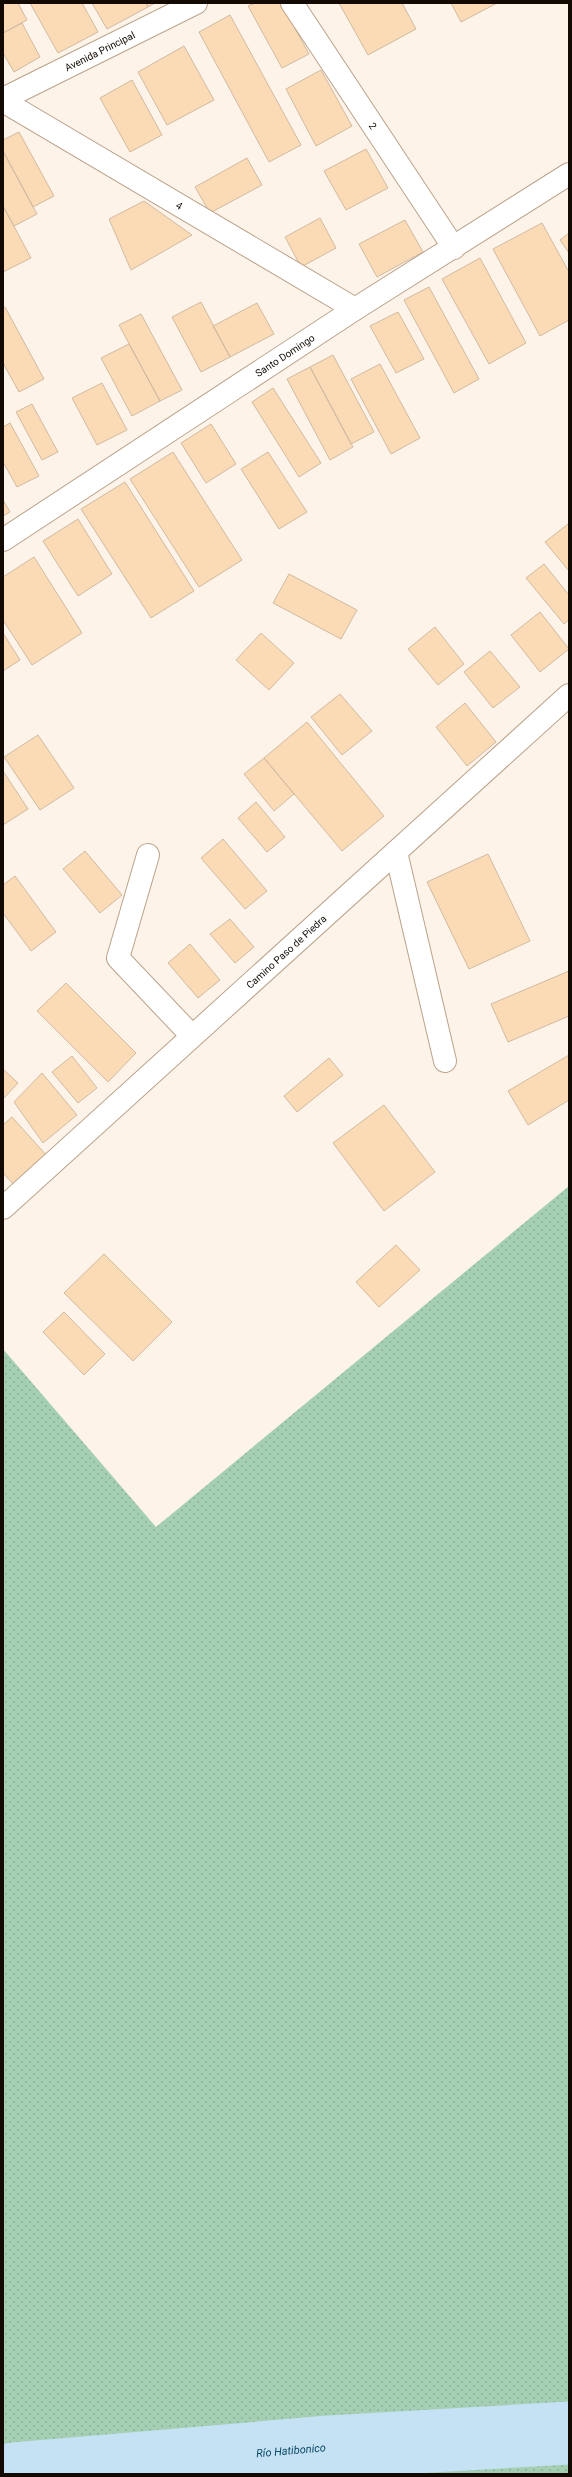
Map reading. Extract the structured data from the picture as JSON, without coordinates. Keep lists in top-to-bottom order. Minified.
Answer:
{"streets":{"street":["Avenida Principal","2","4","Santo Domingo","Camino Paso de Piedra"]},"crossings":[["Avenida Principal","4"],["2","Santo Domingo"],["4","Santo Domingo"]],"water":["Río Hatibonico"]}
